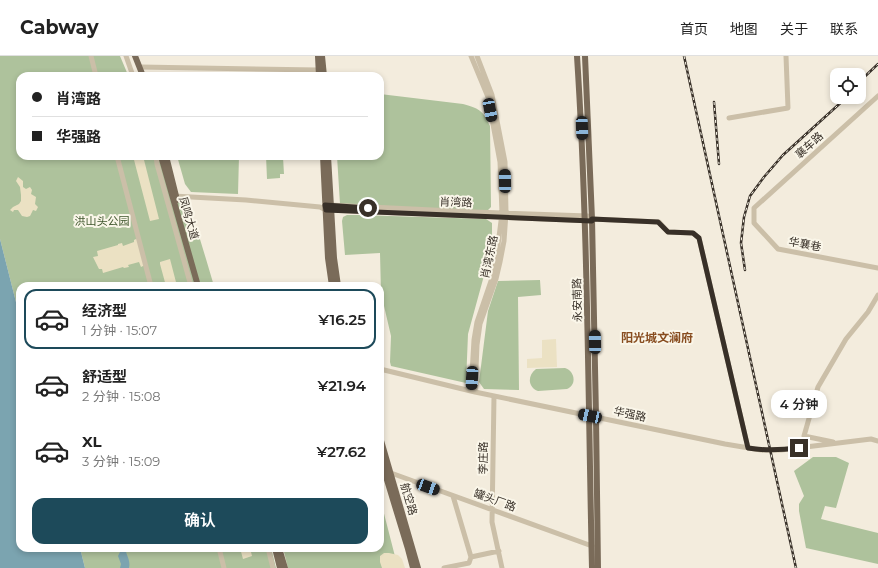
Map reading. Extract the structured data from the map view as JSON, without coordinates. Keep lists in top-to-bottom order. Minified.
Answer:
{"streets":{"main road":["凤鸣大道","永安南路","航空路"],"street":["襄车路","肖湾路","华襄巷","肖湾东路","华强路","李庄路","罐头厂路"]},"crossings":[["襄车路","华襄巷"],["肖湾路","凤鸣大道"],["肖湾路","肖湾东路"],["肖湾路","永安南路"],["肖湾路","华强路"],["肖湾东路","华强路"],["永安南路","华强路"],["永安南路","罐头厂路"],["华强路","李庄路"],["李庄路","罐头厂路"],["航空路","罐头厂路"]],"districts":["阳光城文澜府"],"parks":["洪山头公园"],"page":{"header":"Cabway","nav":["首页","地图","关于","联系"],"banner":["肖湾路","华强路"],"list":[{"name":"经济型","note":"1 分钟 · 15:07","value":"¥16.25"},{"name":"舒适型","note":"2 分钟 · 15:08","value":"¥21.94"},{"name":"XL","note":"3 分钟 · 15:09","value":"¥27.62"}],"bubble":"4 分钟","buttons":"确认"}}
